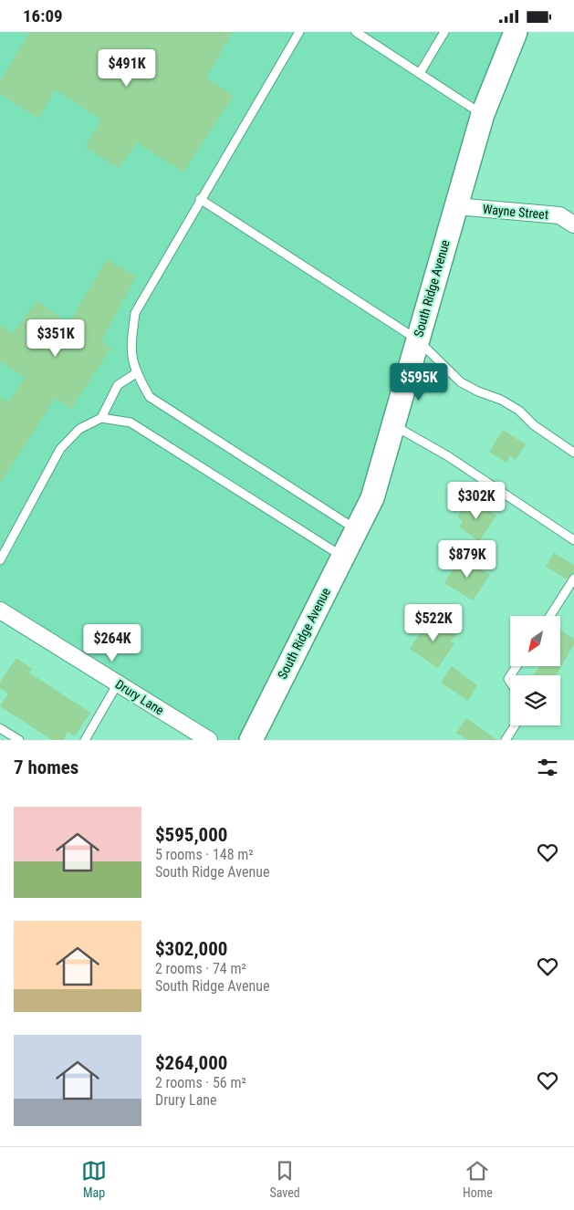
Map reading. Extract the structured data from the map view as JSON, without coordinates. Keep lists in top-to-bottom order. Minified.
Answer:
{"streets":{"street":["Wayne Street","South Ridge Avenue","Drury Lane"]},"crossings":[["Wayne Street","South Ridge Avenue"]],"north":"bottom left","page":{"status":"16:09","price":["$491K","$351K","$595K","$302K","$879K","$522K","$264K"],"heading":"7 homes","list":[{"name":"$595,000","note":"5 rooms · 148 m² · South Ridge Avenue"},{"name":"$302,000","note":"2 rooms · 74 m² · South Ridge Avenue"},{"name":"$264,000","note":"2 rooms · 56 m² · Drury Lane"}],"tabs":["Map","Saved","Home"]}}
